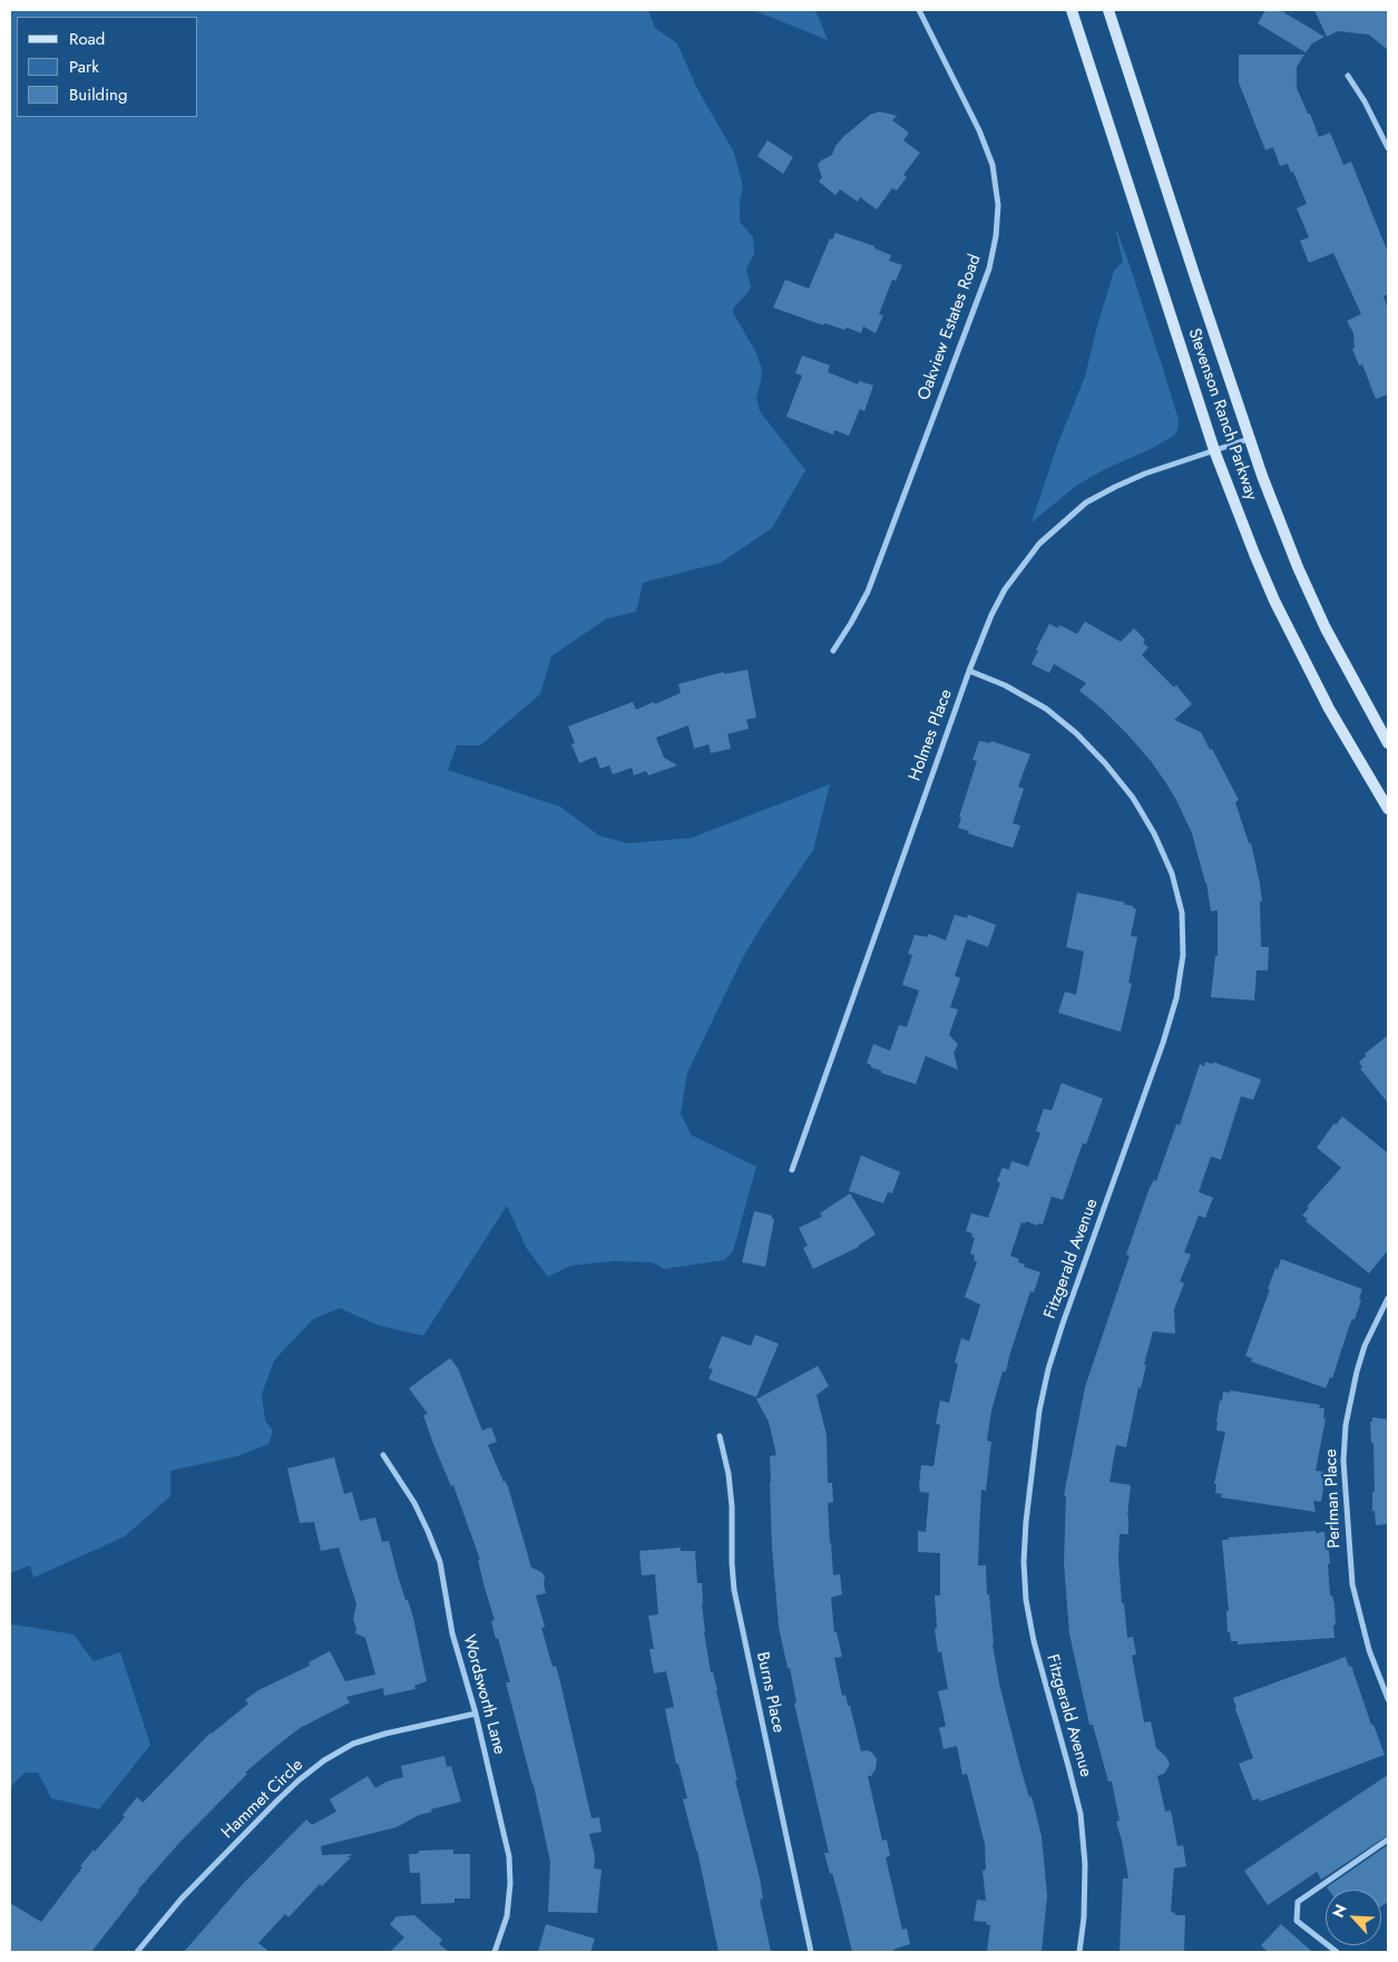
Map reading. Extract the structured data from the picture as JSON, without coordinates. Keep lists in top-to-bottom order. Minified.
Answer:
{"streets":{"main road":["Stevenson Ranch Parkway"],"street":["Oakview Estates Road","Holmes Place","Fitzgerald Avenue","Perlman Place","Burns Place","Wordsworth Lane","Hammet Circle"]},"crossings":[["Stevenson Ranch Parkway","Holmes Place"],["Holmes Place","Fitzgerald Avenue"],["Wordsworth Lane","Hammet Circle"]],"legend":["Road","Park","Building"],"north":"top left"}
